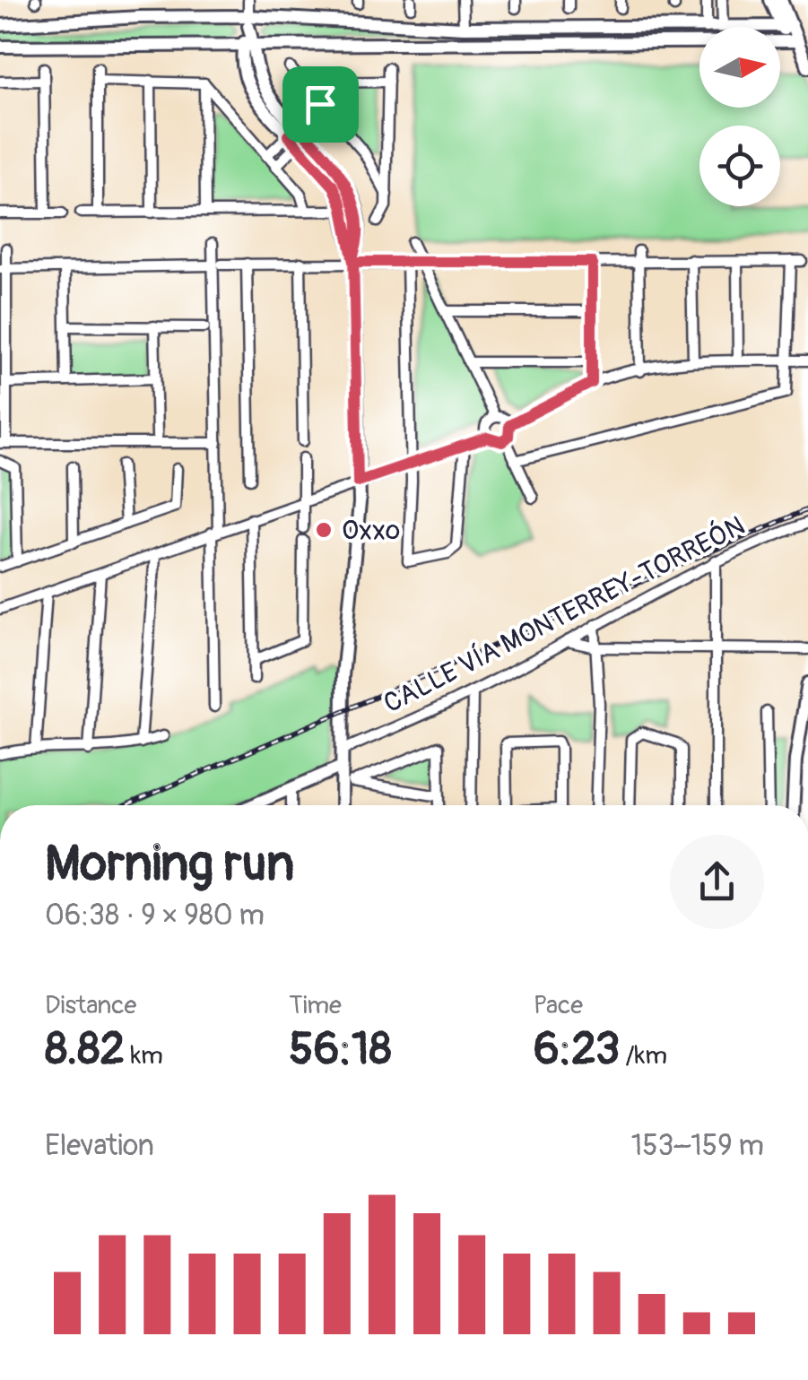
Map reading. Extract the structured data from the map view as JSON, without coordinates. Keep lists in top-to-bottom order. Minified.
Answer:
{"streets":{"street":["CALLE VÍA MONTERREY-TORREÓN"]},"places":["Oxxo"],"north":"right","page":{"heading":["Morning run","06:38 · 9 × 980 m"],"stats":[["Distance","8.82 km"],["Time","56:18"],["Pace","6:23 /km"]],"chart":["Elevation","153–159 m"]}}
